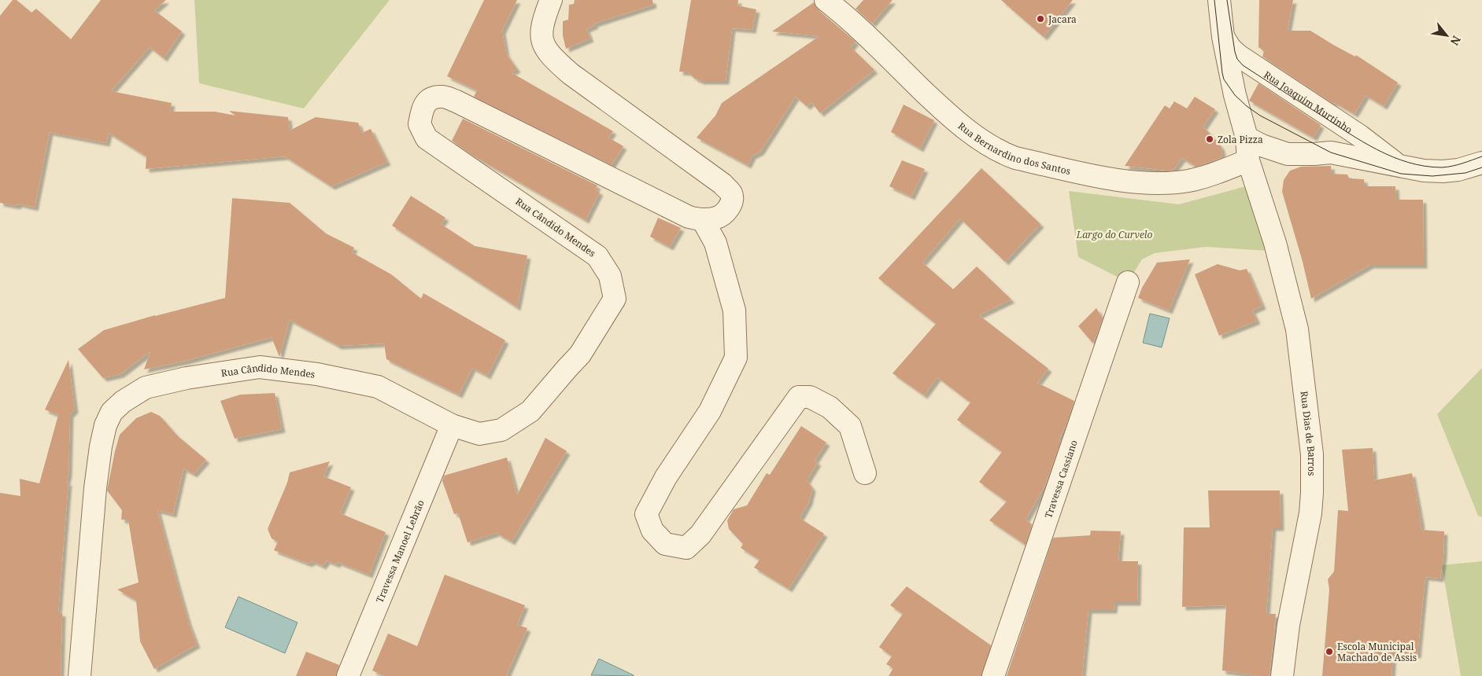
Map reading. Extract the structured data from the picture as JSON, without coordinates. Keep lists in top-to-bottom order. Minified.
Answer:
{"streets":{"street":["Rua Joaquim Murtinho","Rua Bernardino dos Santos","Rua Cândido Mendes","Rua Dias de Barros","Travessa Cassiano","Travessa Manoel Lebrão"]},"crossings":[["Rua Joaquim Murtinho","Rua Dias de Barros"],["Rua Bernardino dos Santos","Rua Dias de Barros"],["Rua Cândido Mendes","Travessa Manoel Lebrão"]],"parks":["Largo do Curvelo"],"places":["Jacara","Zola Pizza","Escola Municipal Machado de Assis"],"north":"bottom right"}
